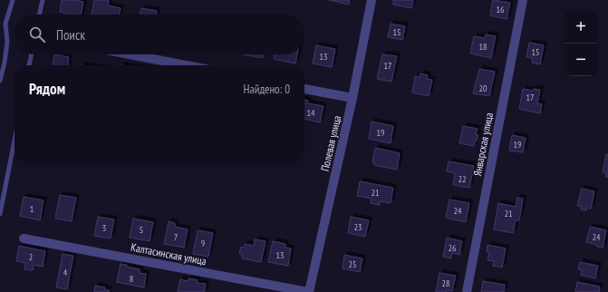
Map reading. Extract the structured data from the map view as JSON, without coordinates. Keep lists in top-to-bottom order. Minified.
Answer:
{"streets":{"street":["Полевая улица","Январская улица","Калтасинская улица"]},"crossings":[["Полевая улица","Калтасинская улица"]],"house_numbers":["16","15","18","15","13","17","20","17","14","19","19","22","21","1","24","21","23","3","5","7","24","9","26","13","2","25","4","8","28"],"page":{"map_buttons":["+","−"],"search":"Поиск","heading":["Рядом","Найдено: 0"]}}
